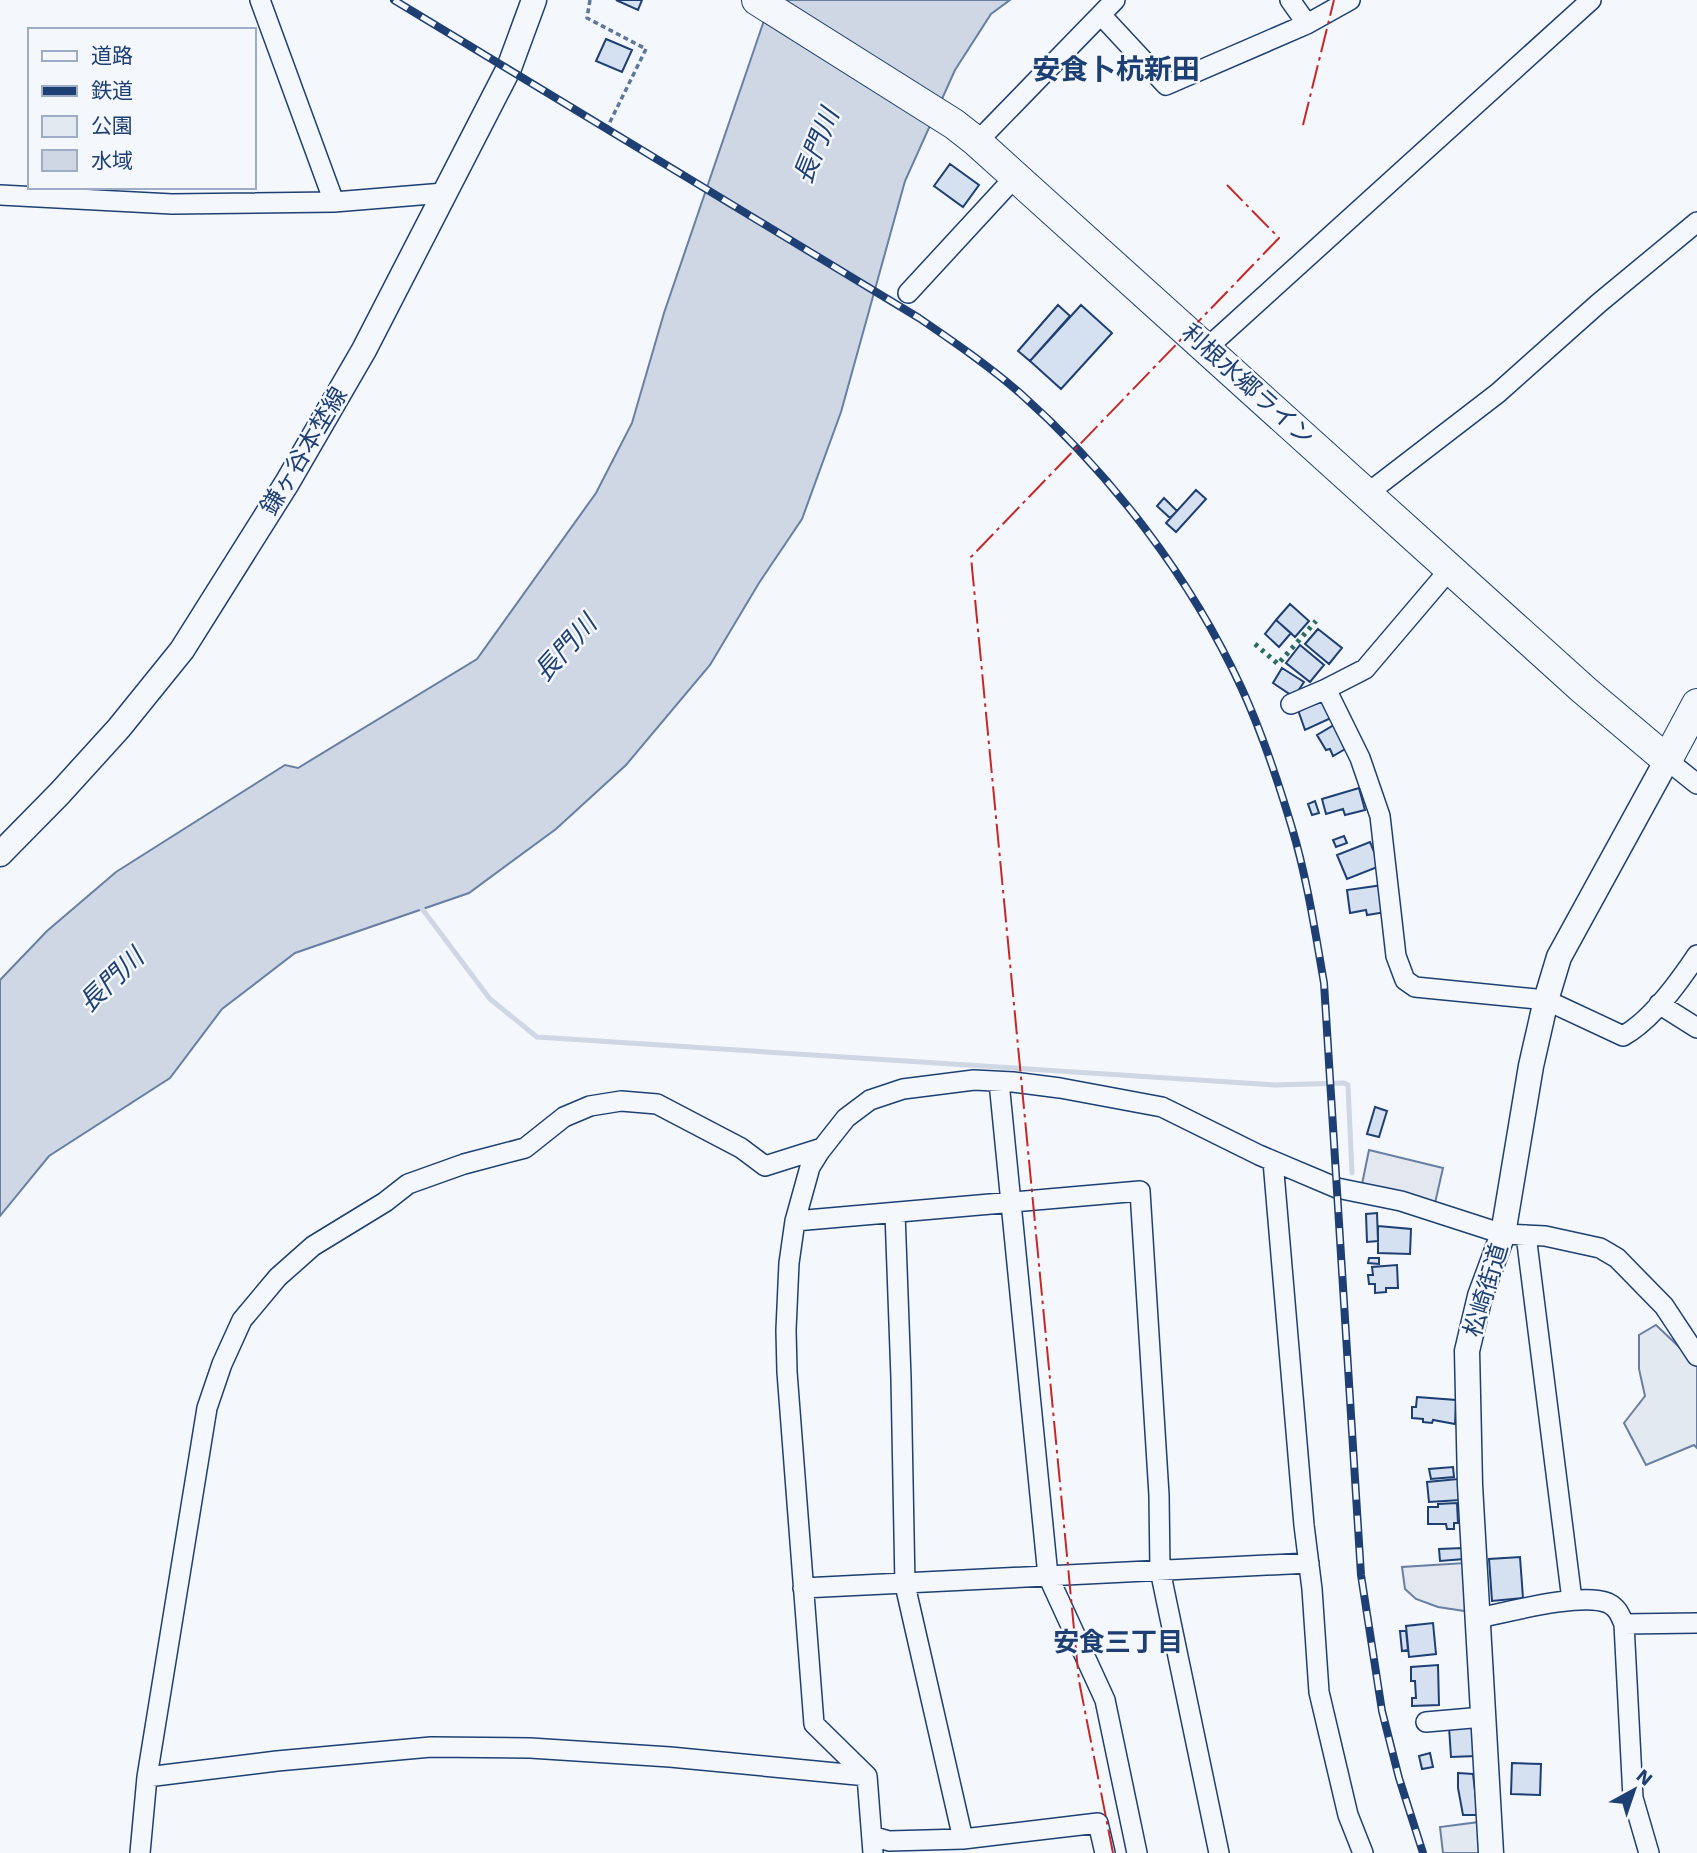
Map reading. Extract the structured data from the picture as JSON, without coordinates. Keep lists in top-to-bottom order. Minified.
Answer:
{"streets":{"highway":["利根水郷ライン"],"main road":["鎌ヶ谷本埜線","松崎街道"]},"crossings":[["利根水郷ライン","松崎街道"]],"districts":["安食卜杭新田","安食三丁目"],"water":["長門川"],"legend":["道路","鉄道","公園","水域"],"north":"top right"}
